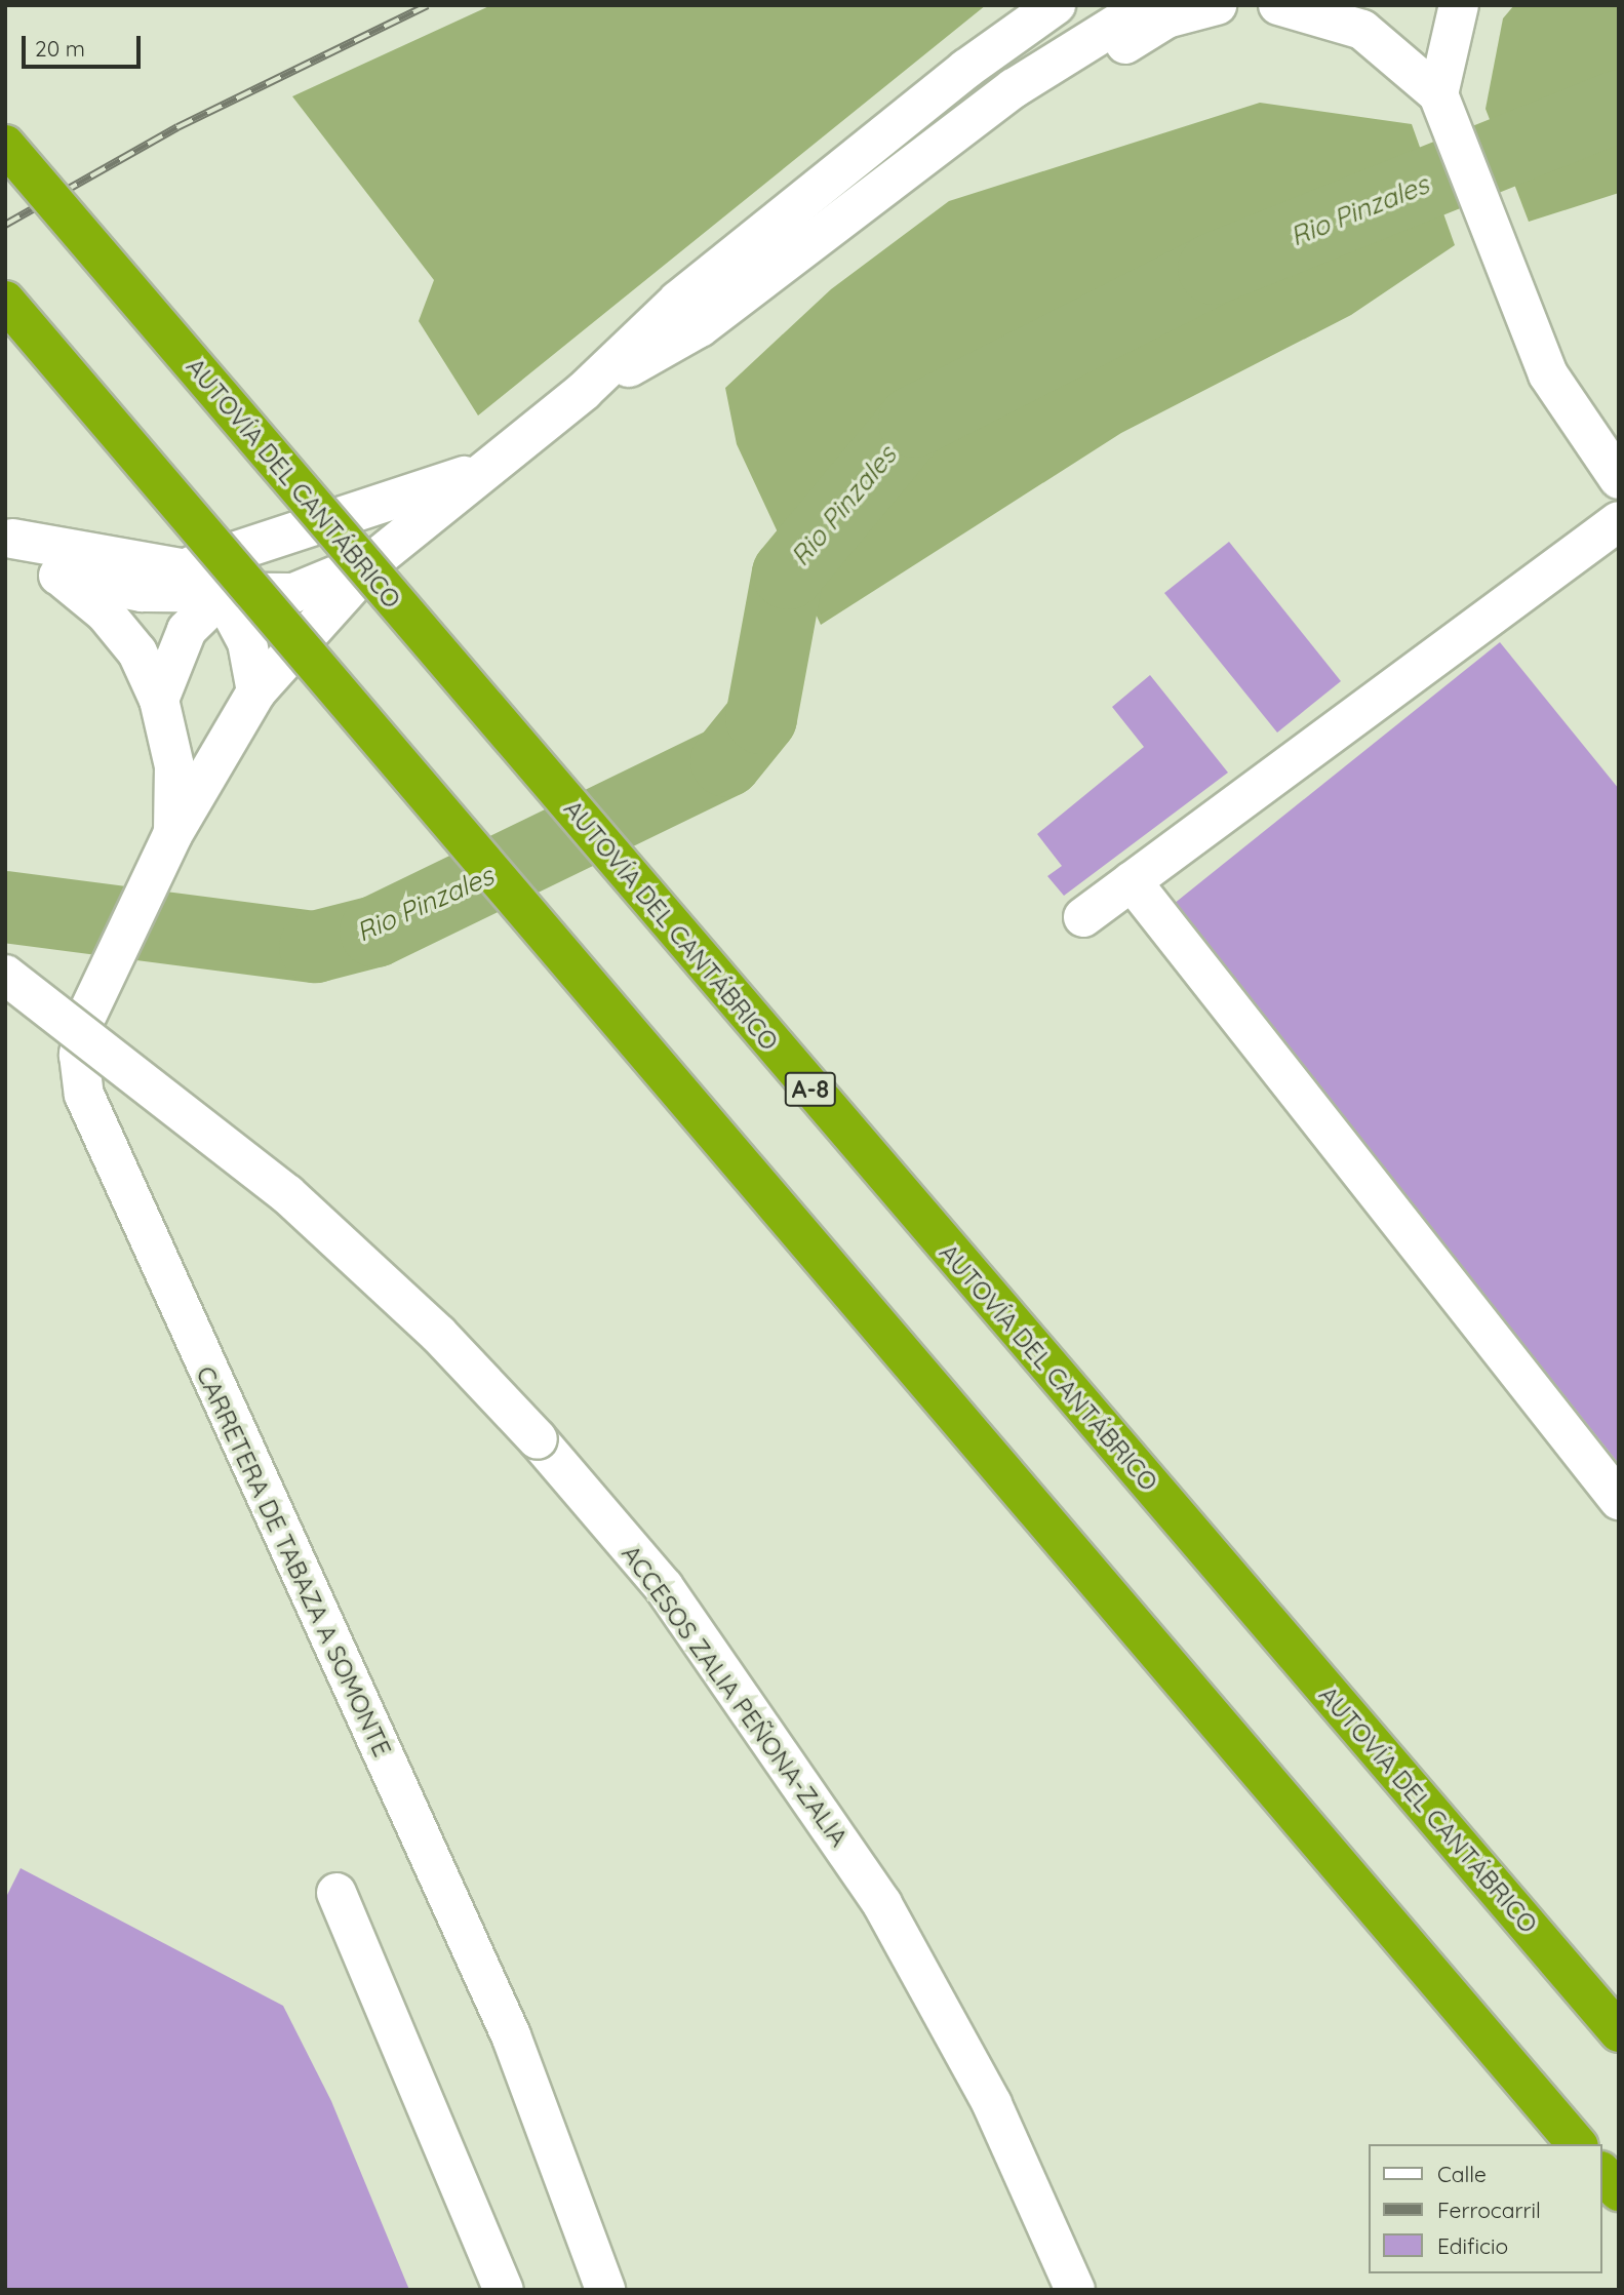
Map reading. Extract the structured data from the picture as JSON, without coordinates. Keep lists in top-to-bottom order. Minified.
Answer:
{"streets":{"highway":["AUTOVÍA DEL CANTÁBRICO","A-8"],"street":["CARRETERA DE TABAZA A SOMONTE","ACCESOS ZALIA PEÑONA-ZALIA"]},"water":["Rio Pinzales"],"legend":["Calle","Ferrocarril","Edificio"],"scale_bar":"20 m"}
